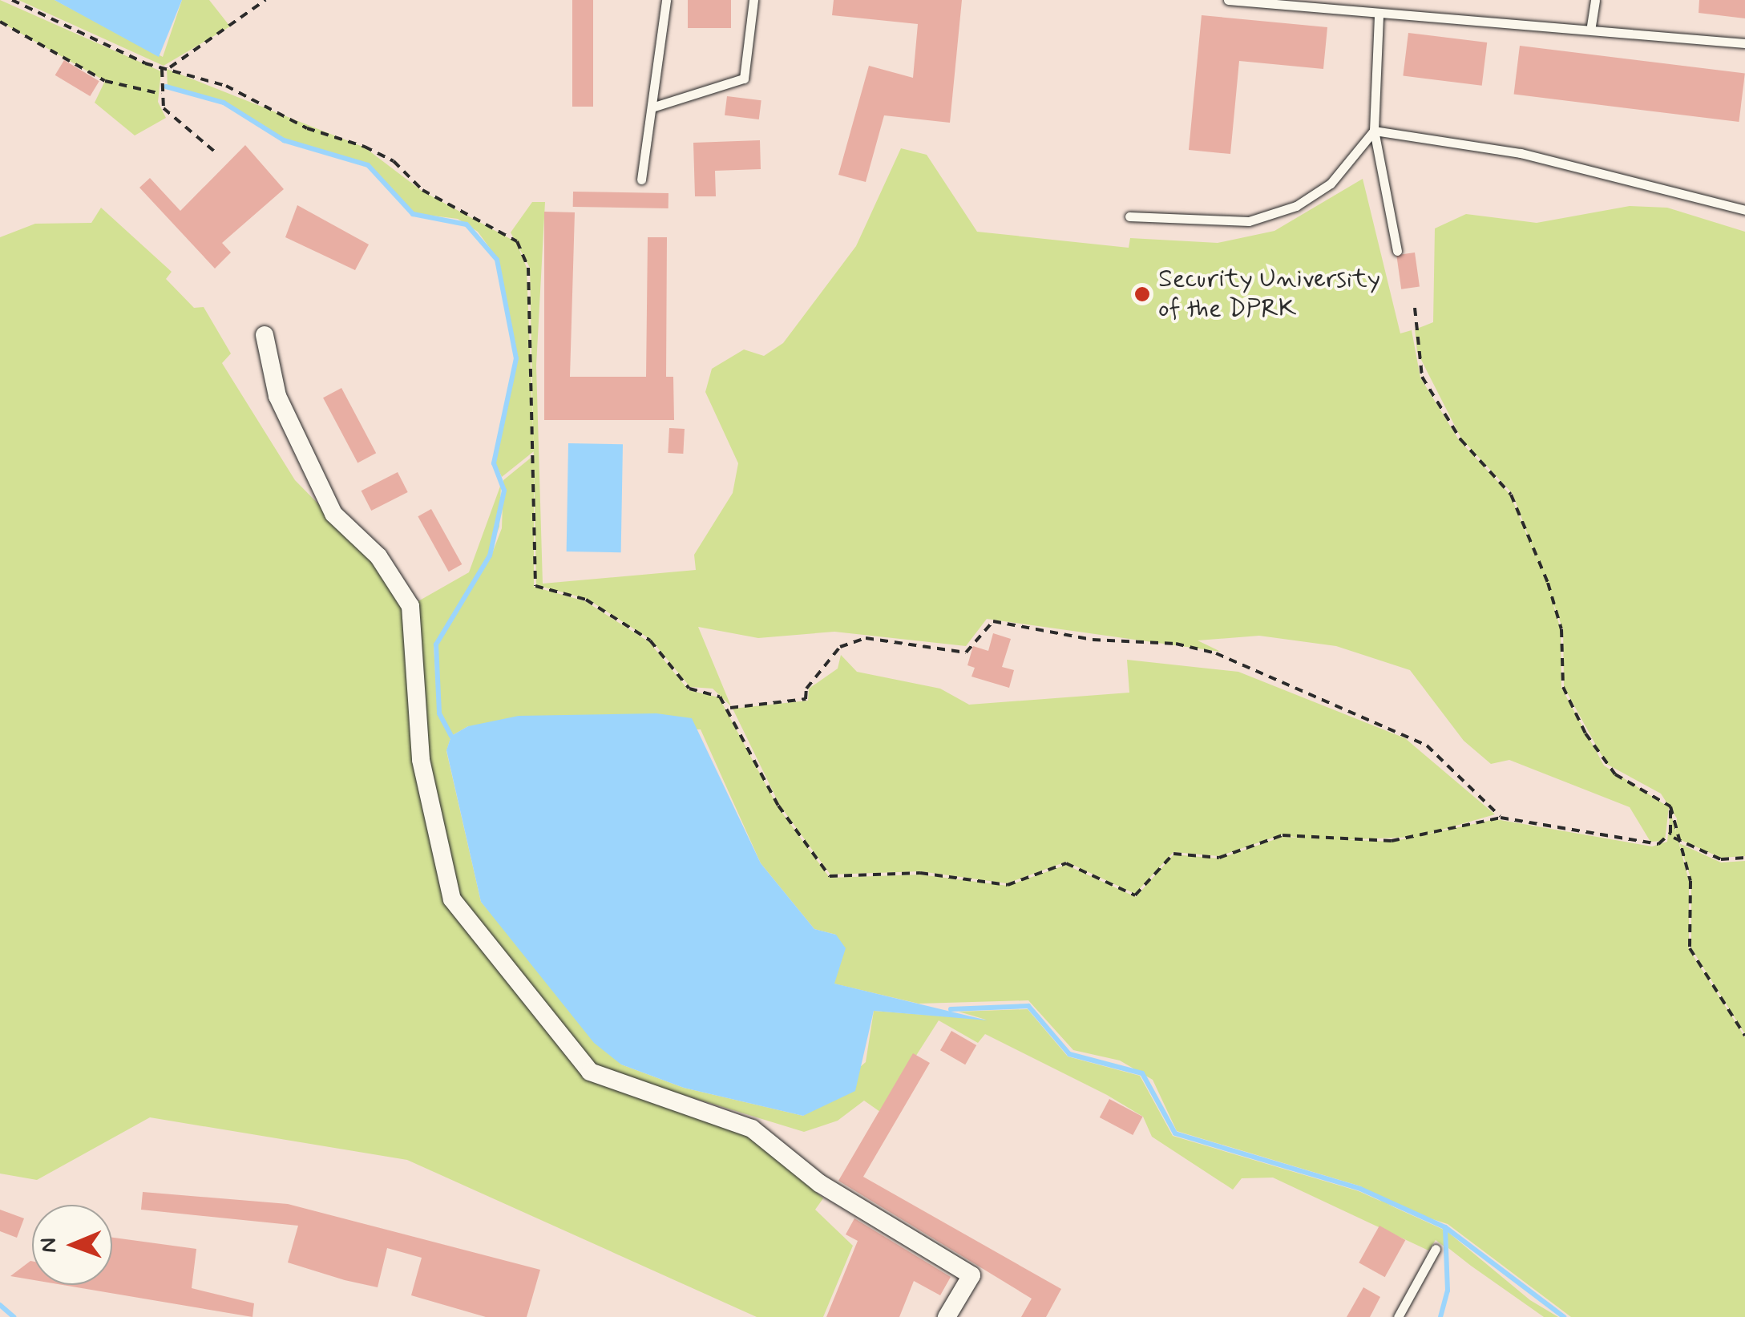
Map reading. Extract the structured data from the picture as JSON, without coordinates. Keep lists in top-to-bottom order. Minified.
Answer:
{"places":["Security University of the DPRK"],"north":"left"}
